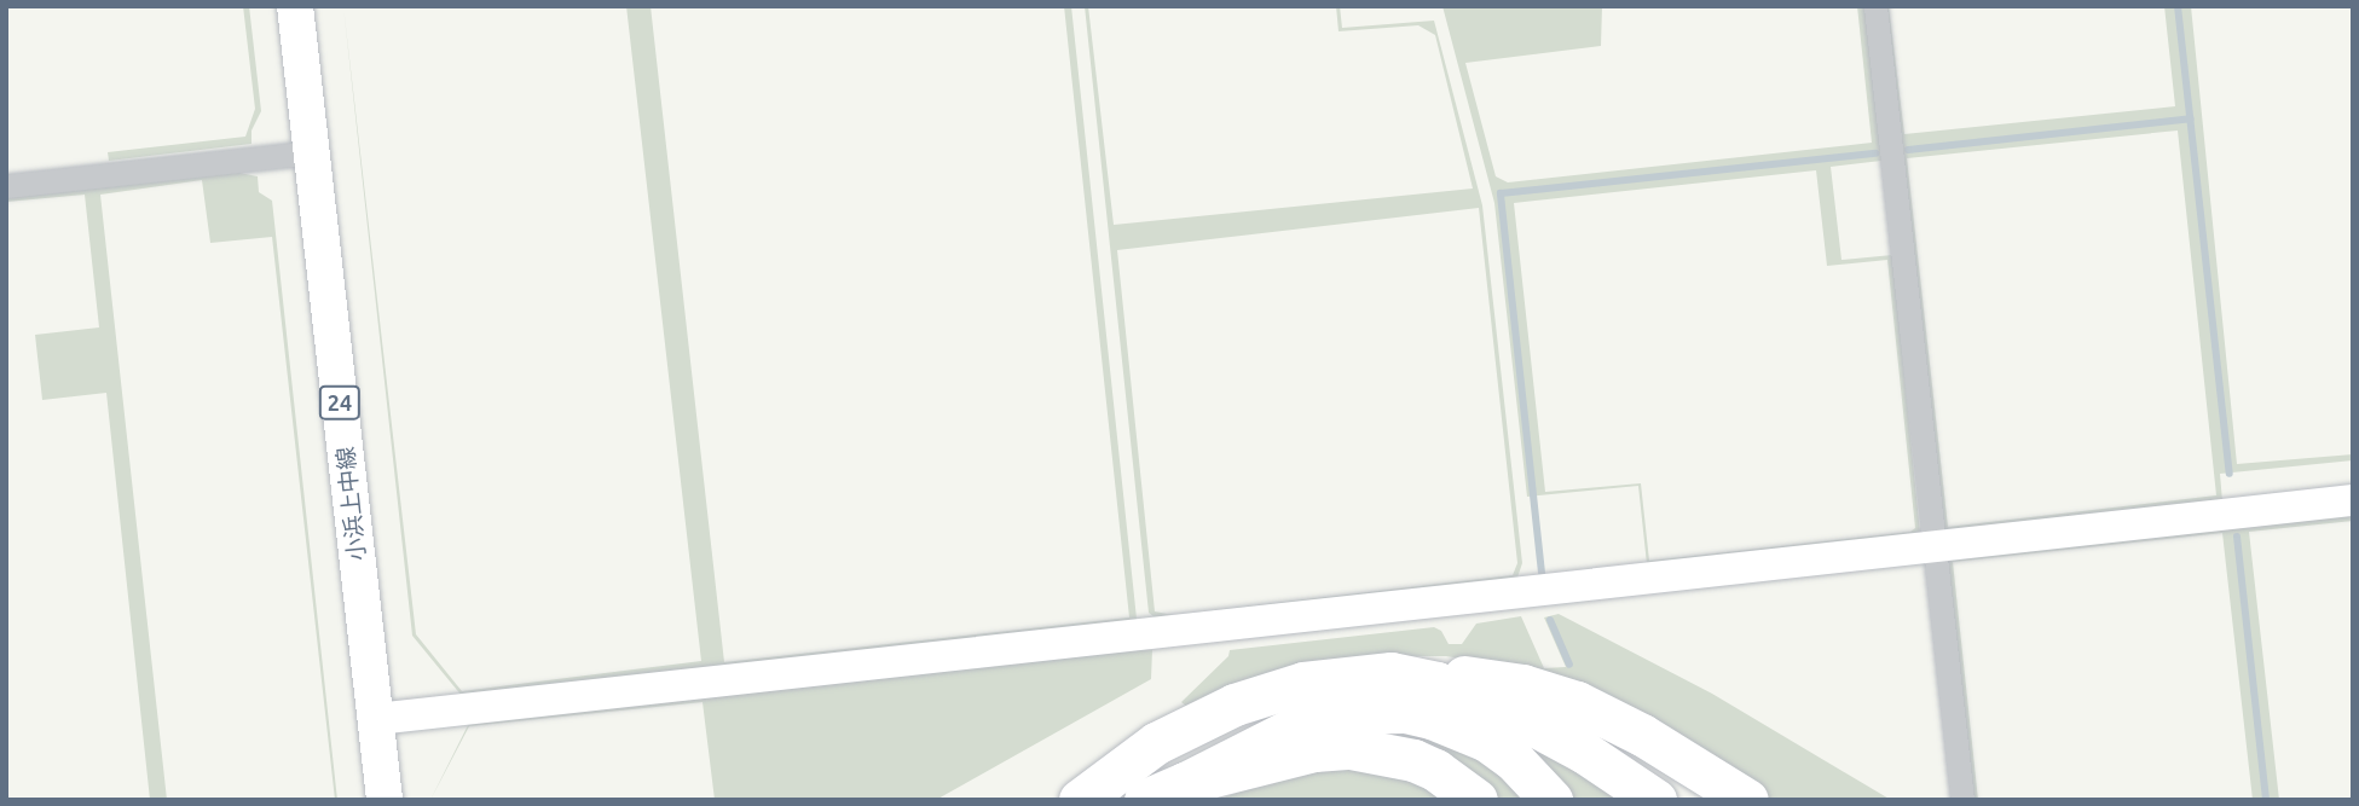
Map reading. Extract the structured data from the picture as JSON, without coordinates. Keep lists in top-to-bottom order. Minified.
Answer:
{"streets":{"main road":["24","小浜上中線"]}}
